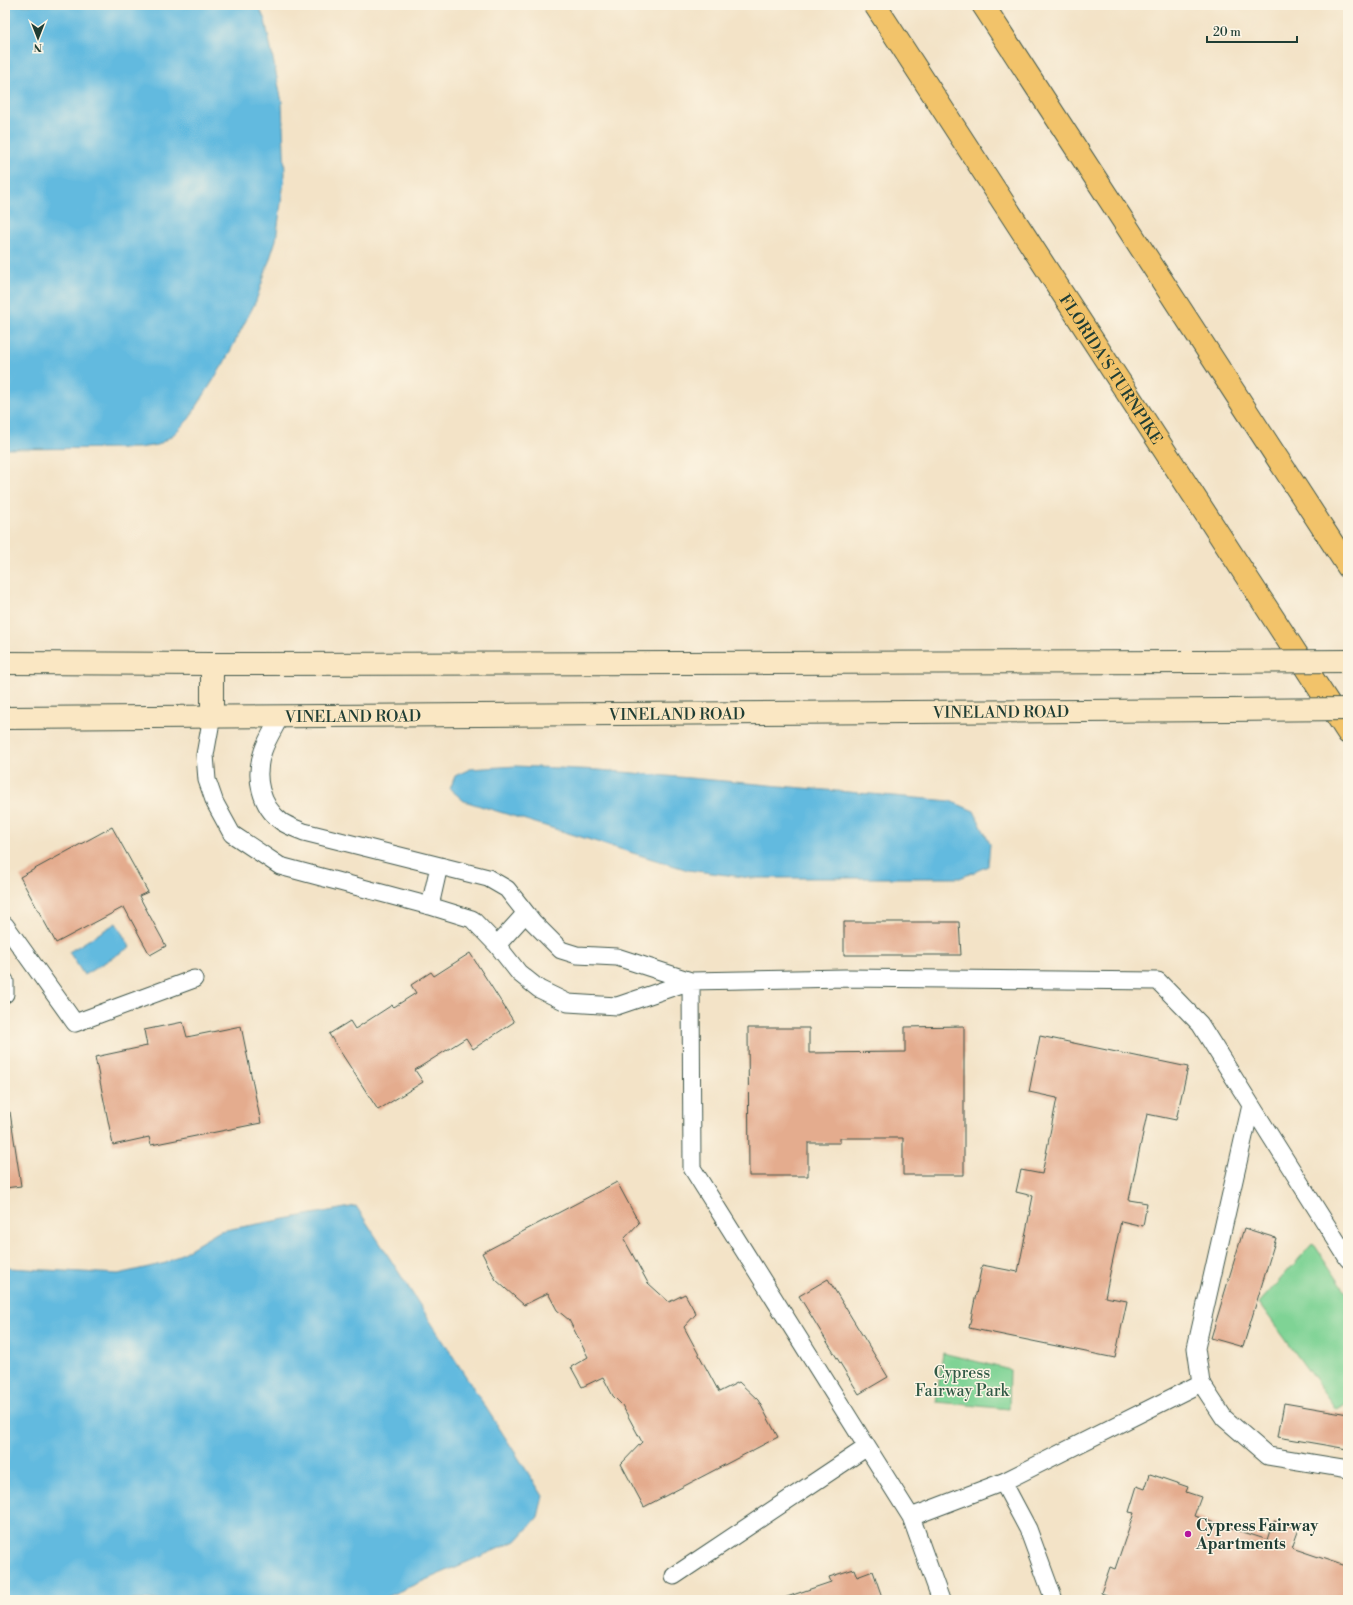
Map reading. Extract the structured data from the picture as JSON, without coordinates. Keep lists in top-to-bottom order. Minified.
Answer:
{"streets":{"highway":["FLORIDA'S TURNPIKE"],"street":["VINELAND ROAD"]},"parks":["Cypress Fairway Park"],"places":["Cypress Fairway Apartments"],"scale_bar":"20 m","north":"bottom"}
